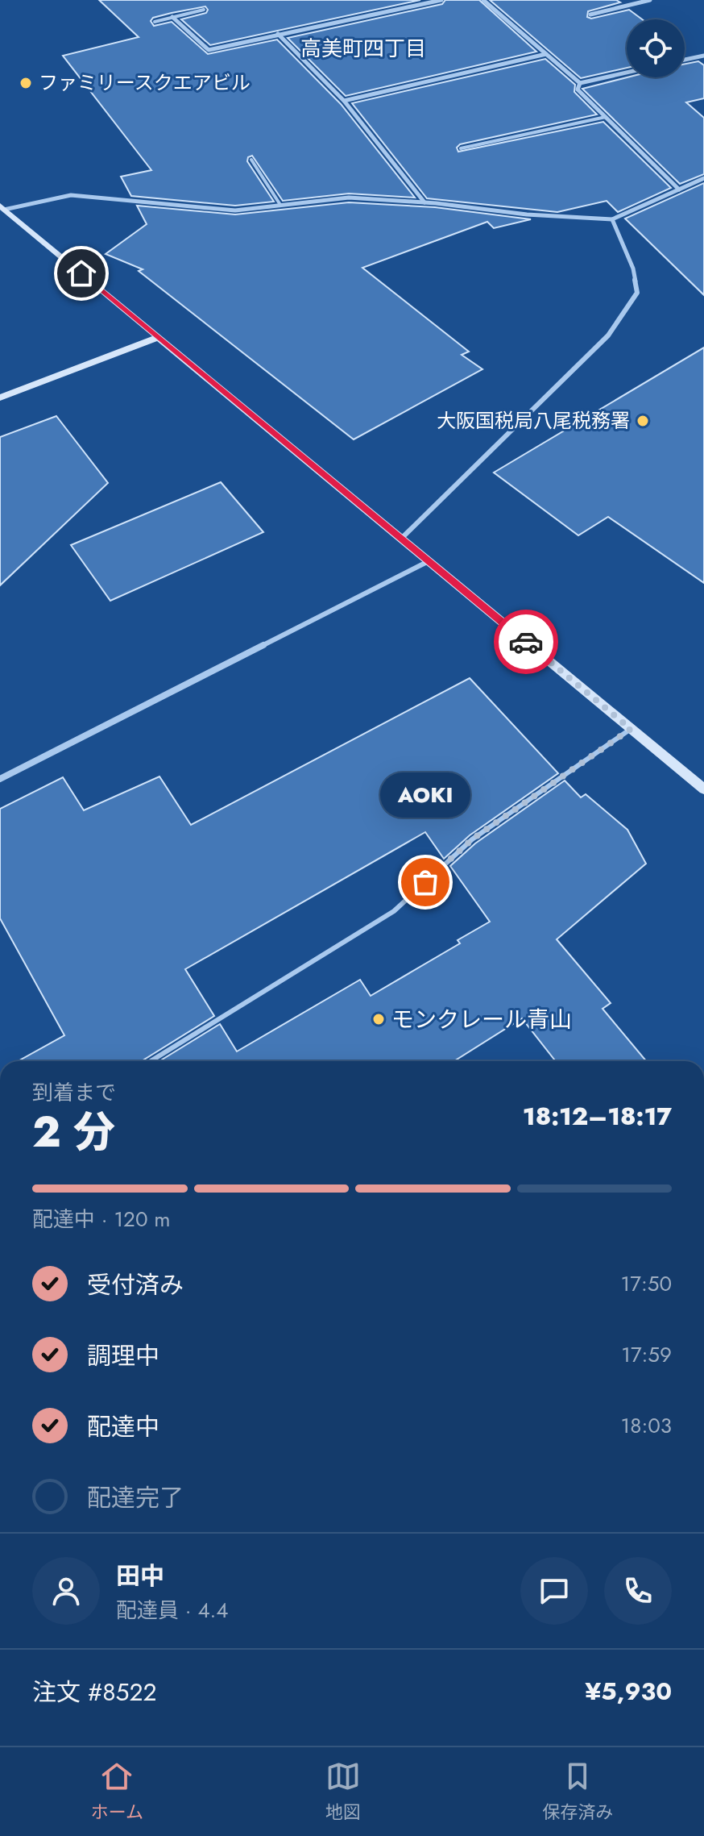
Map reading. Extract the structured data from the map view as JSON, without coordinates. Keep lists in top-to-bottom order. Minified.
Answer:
{"districts":["高美町四丁目"],"places":["ファミリースクエアビル","大阪国税局八尾税務署","AOKI","モンクレール青山"],"page":{"bubble":"AOKI","heading":["2 分","到着まで","18:12–18:17"],"panel":["田中","配達員 · 4.4","注文 #8522","¥5,930"],"bar":"配達中 · 120 m","list":[["受付済み","17:50"],["調理中","17:59"],["配達中","18:03"],"配達完了"],"tabs":["ホーム","地図","保存済み"]}}
